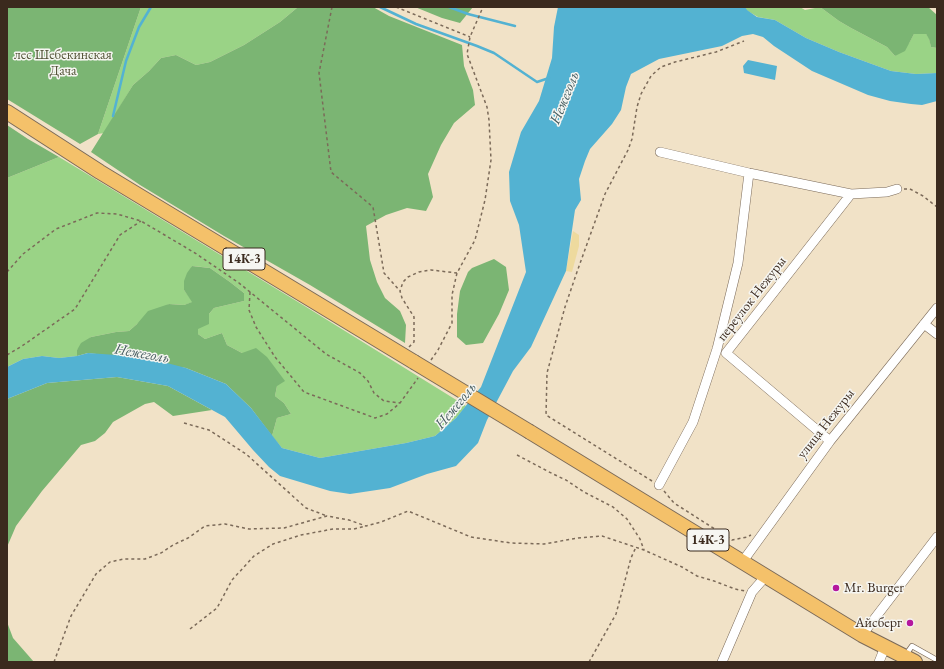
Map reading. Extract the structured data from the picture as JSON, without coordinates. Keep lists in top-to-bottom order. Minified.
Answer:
{"streets":{"main road":["14К-3"],"street":["переулок Нежуры","улица Нежуры"]},"crossings":[["14К-3","улица Нежуры"],["переулок Нежуры","улица Нежуры"]],"water":["Нежеголь"],"parks":["лес Шебекинская Дача"],"places":["Mr. Burger","Айсберг"]}
